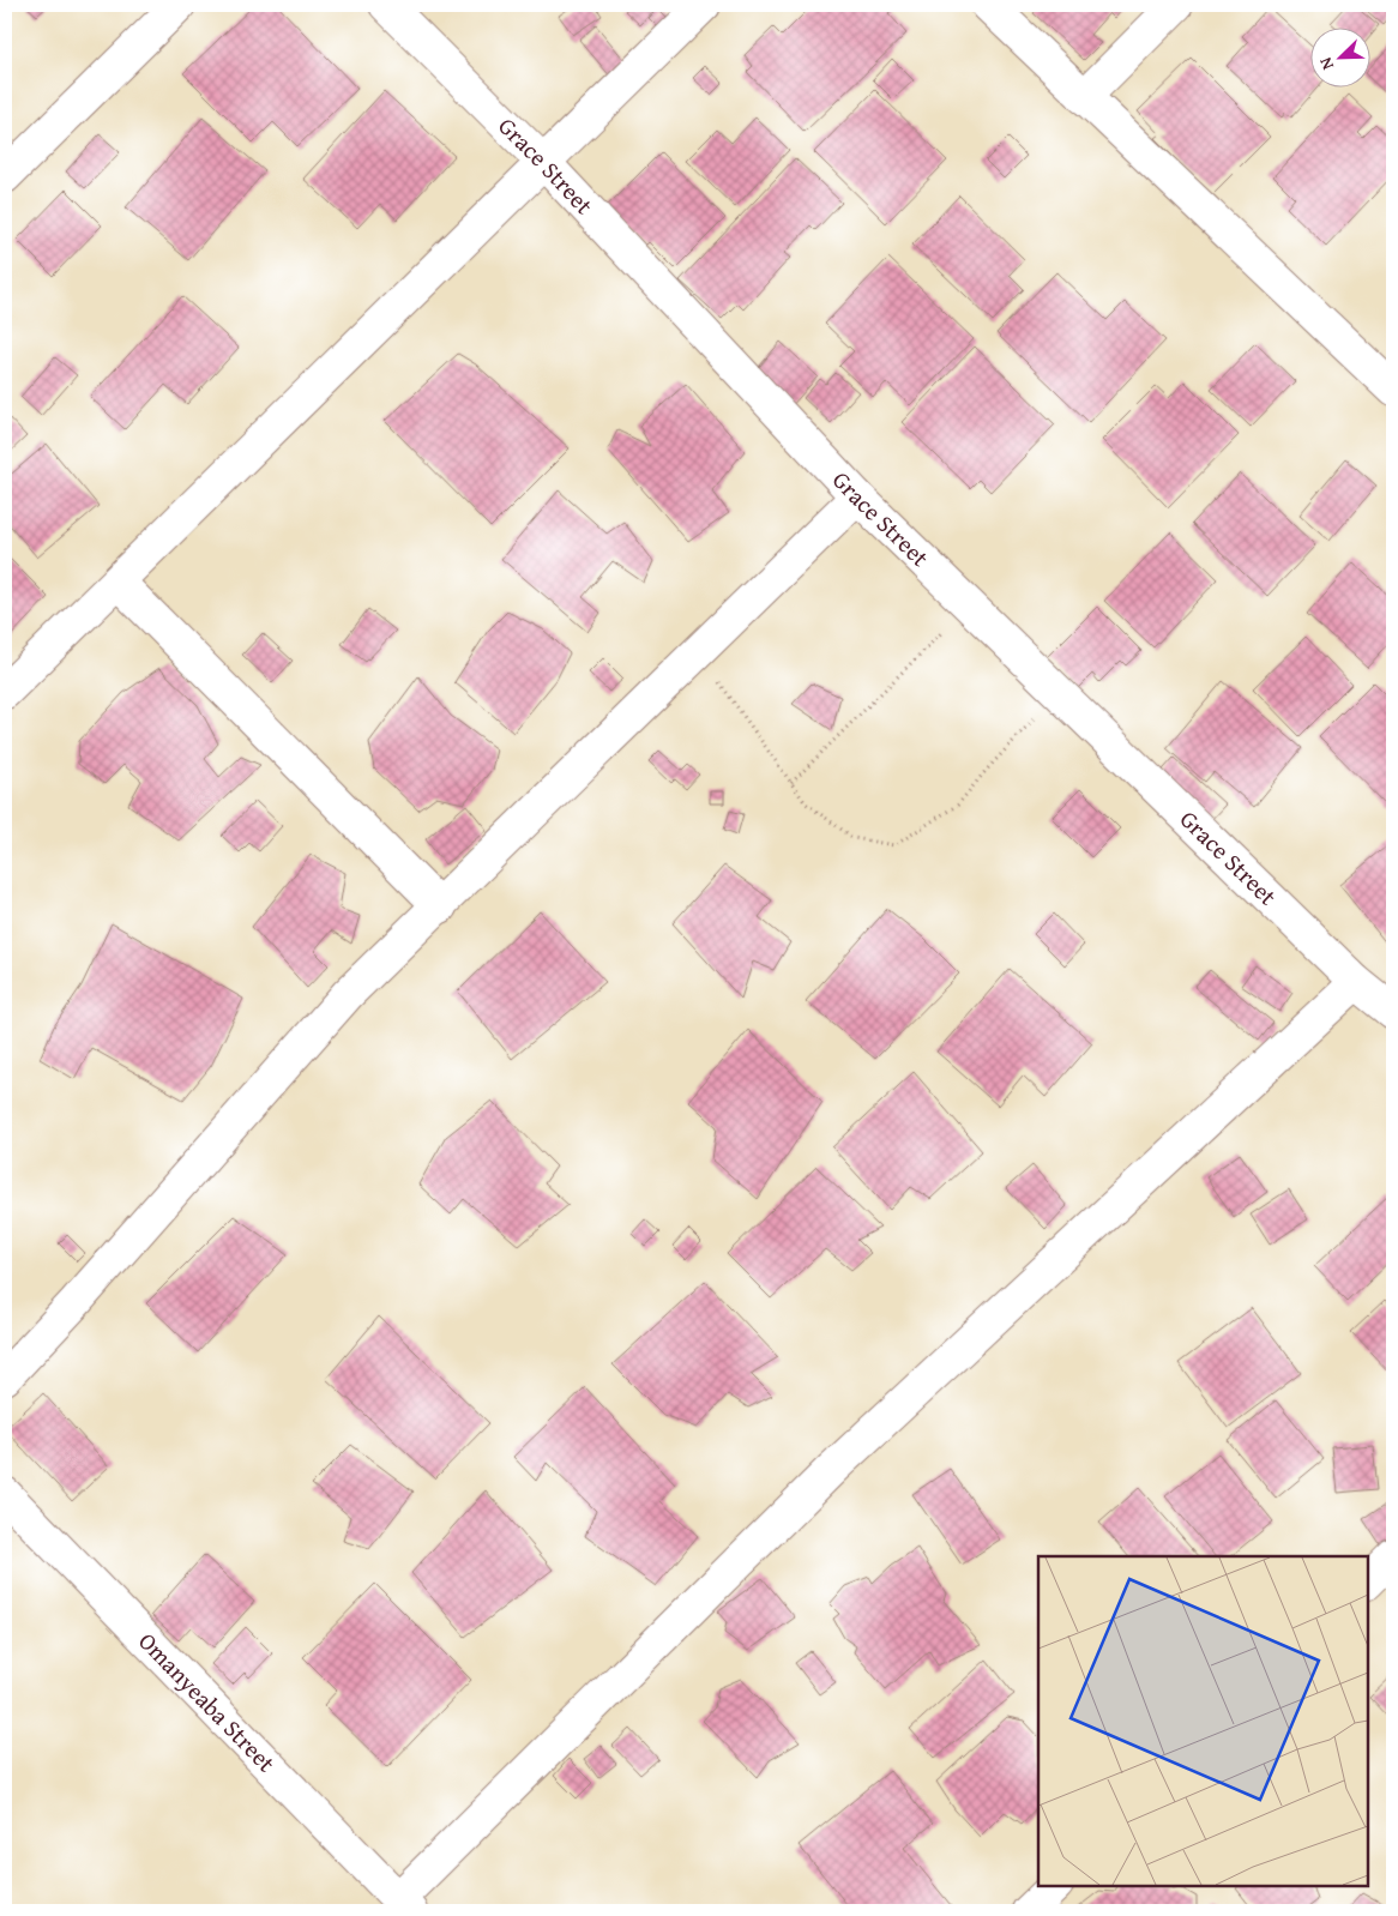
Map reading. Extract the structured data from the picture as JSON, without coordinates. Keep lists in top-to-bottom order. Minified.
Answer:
{"streets":{"street":["Grace Street","Omanyeaba Street"]},"north":"bottom left"}
